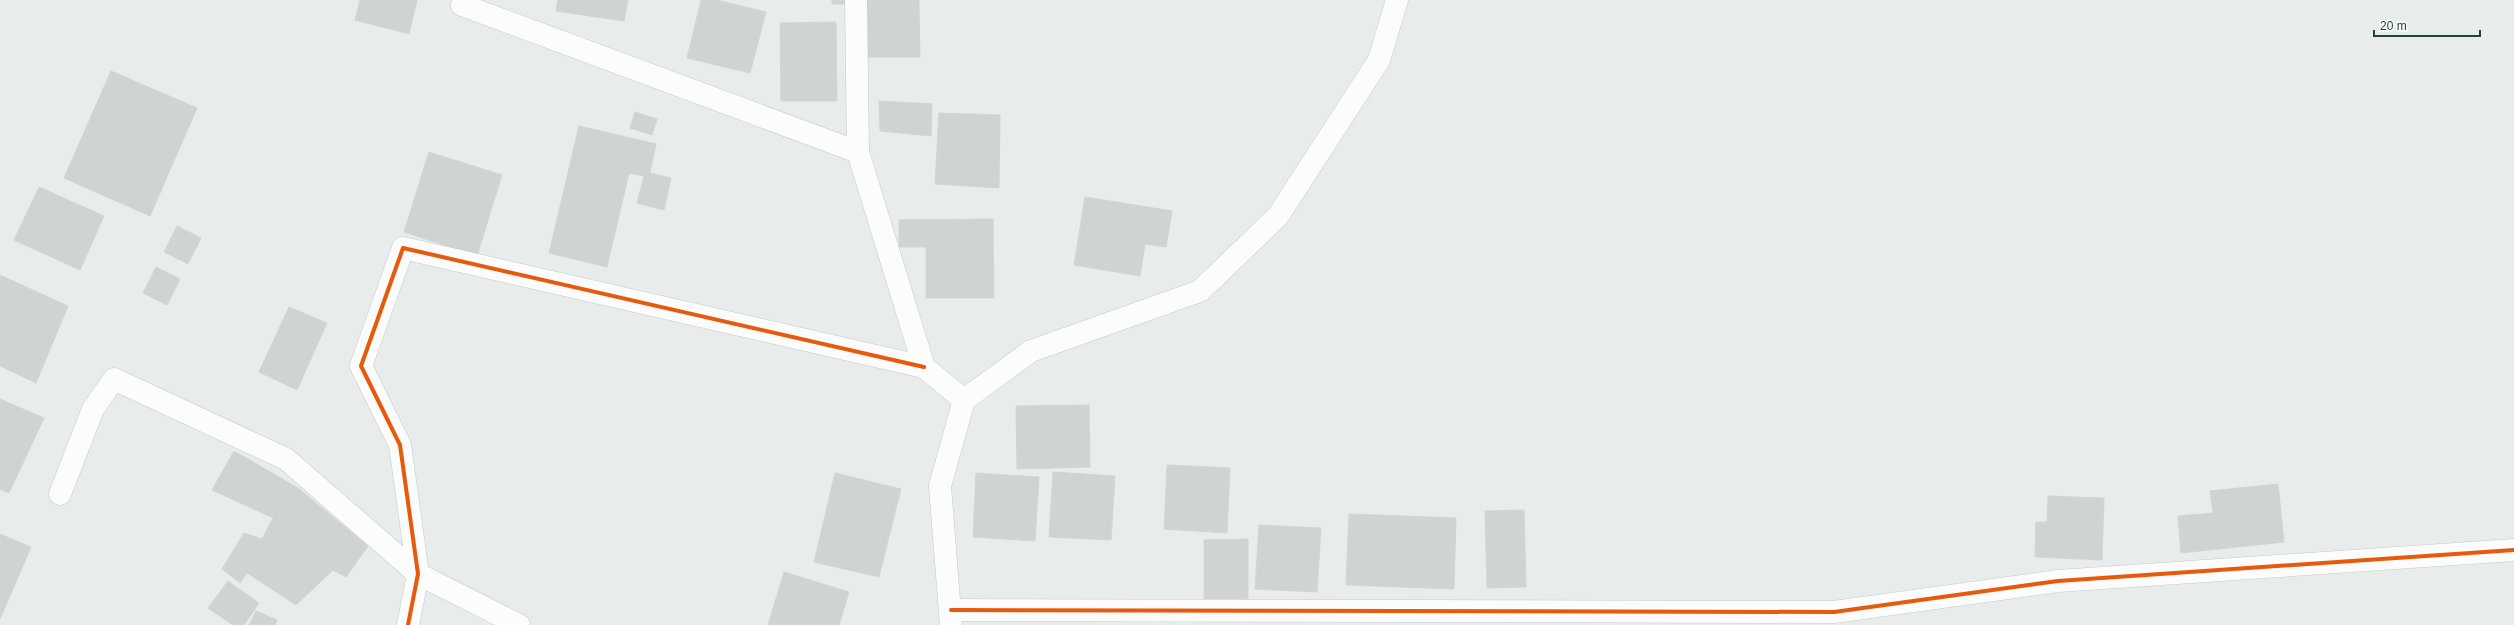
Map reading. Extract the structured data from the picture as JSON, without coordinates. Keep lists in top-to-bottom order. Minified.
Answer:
{"scale_bar":"20 m"}
